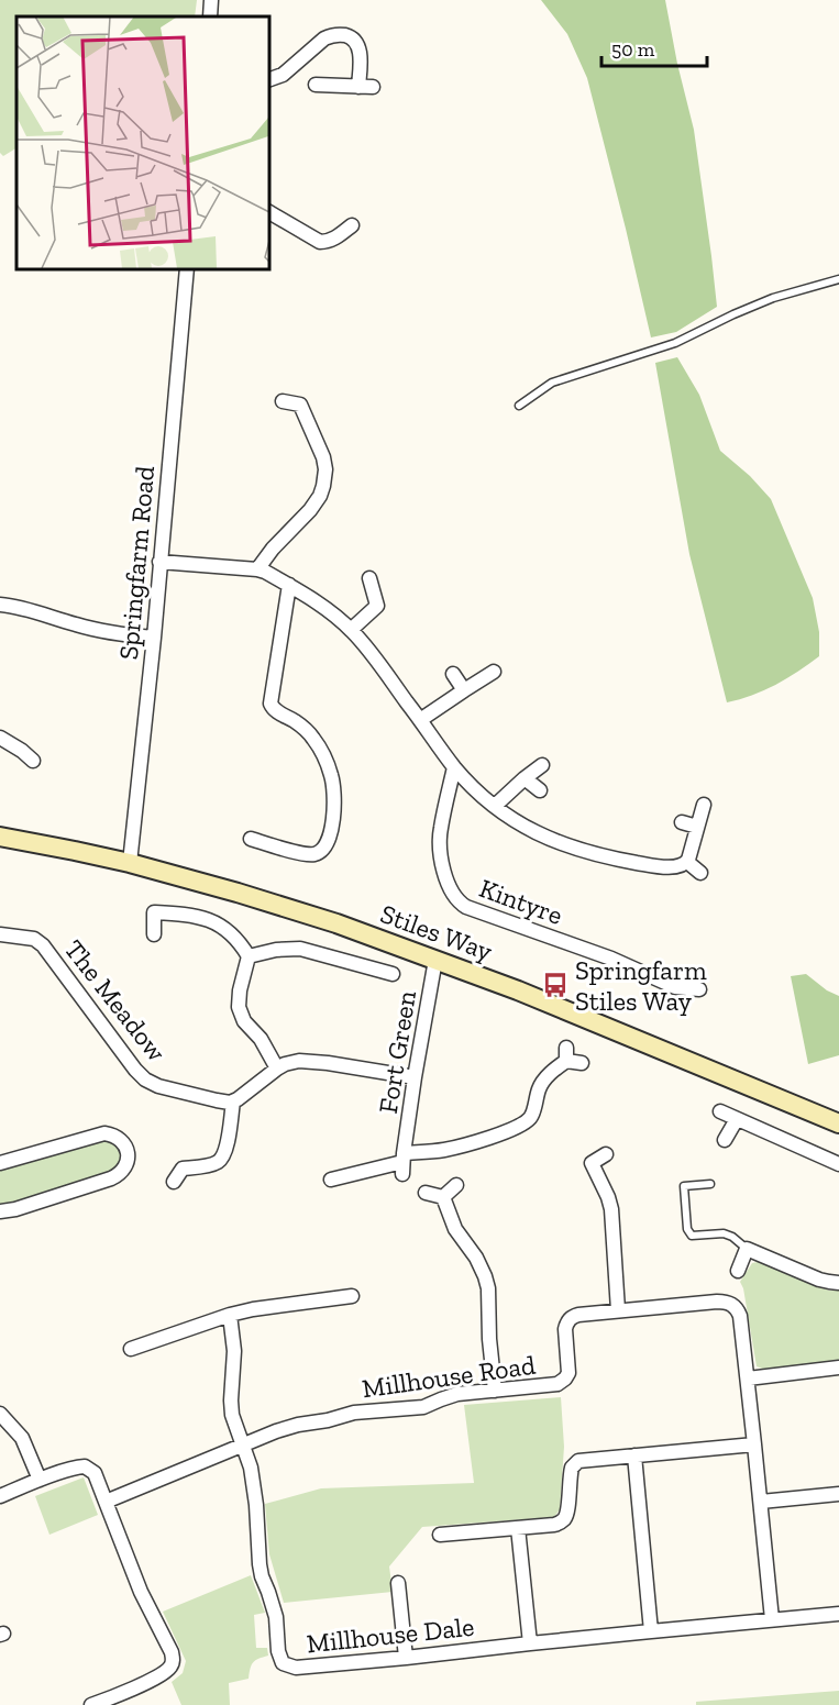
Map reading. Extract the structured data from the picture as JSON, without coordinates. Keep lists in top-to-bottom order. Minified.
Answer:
{"streets":{"main road":["Stiles Way"],"street":["Springfarm Road","Kintyre","The Meadow","Fort Green","Millhouse Road","Millhouse Dale"]},"crossings":[["Springfarm Road","Stiles Way"],["Stiles Way","Fort Green"],["Millhouse Road","Millhouse Dale"]],"places":{"bus stop":["Springfarm Stiles Way"]},"scale_bar":"50 m"}
